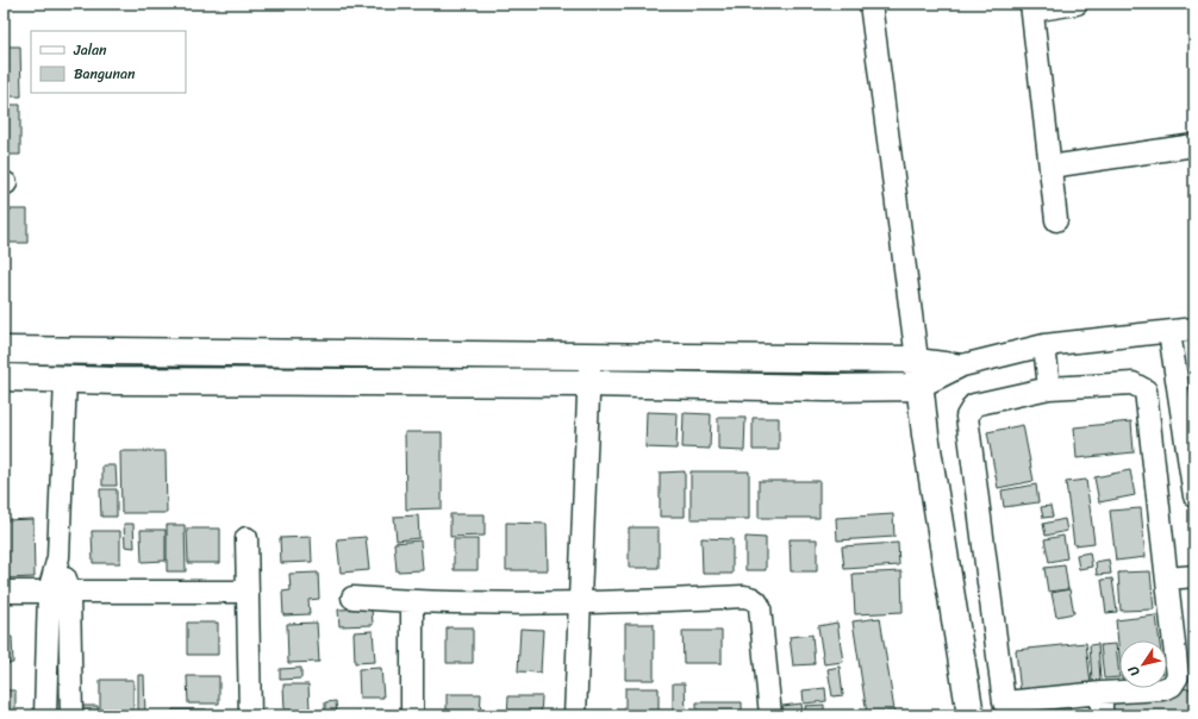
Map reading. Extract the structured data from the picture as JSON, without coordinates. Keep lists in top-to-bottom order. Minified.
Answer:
{"legend":["Jalan","Bangunan"],"north":"bottom left"}
